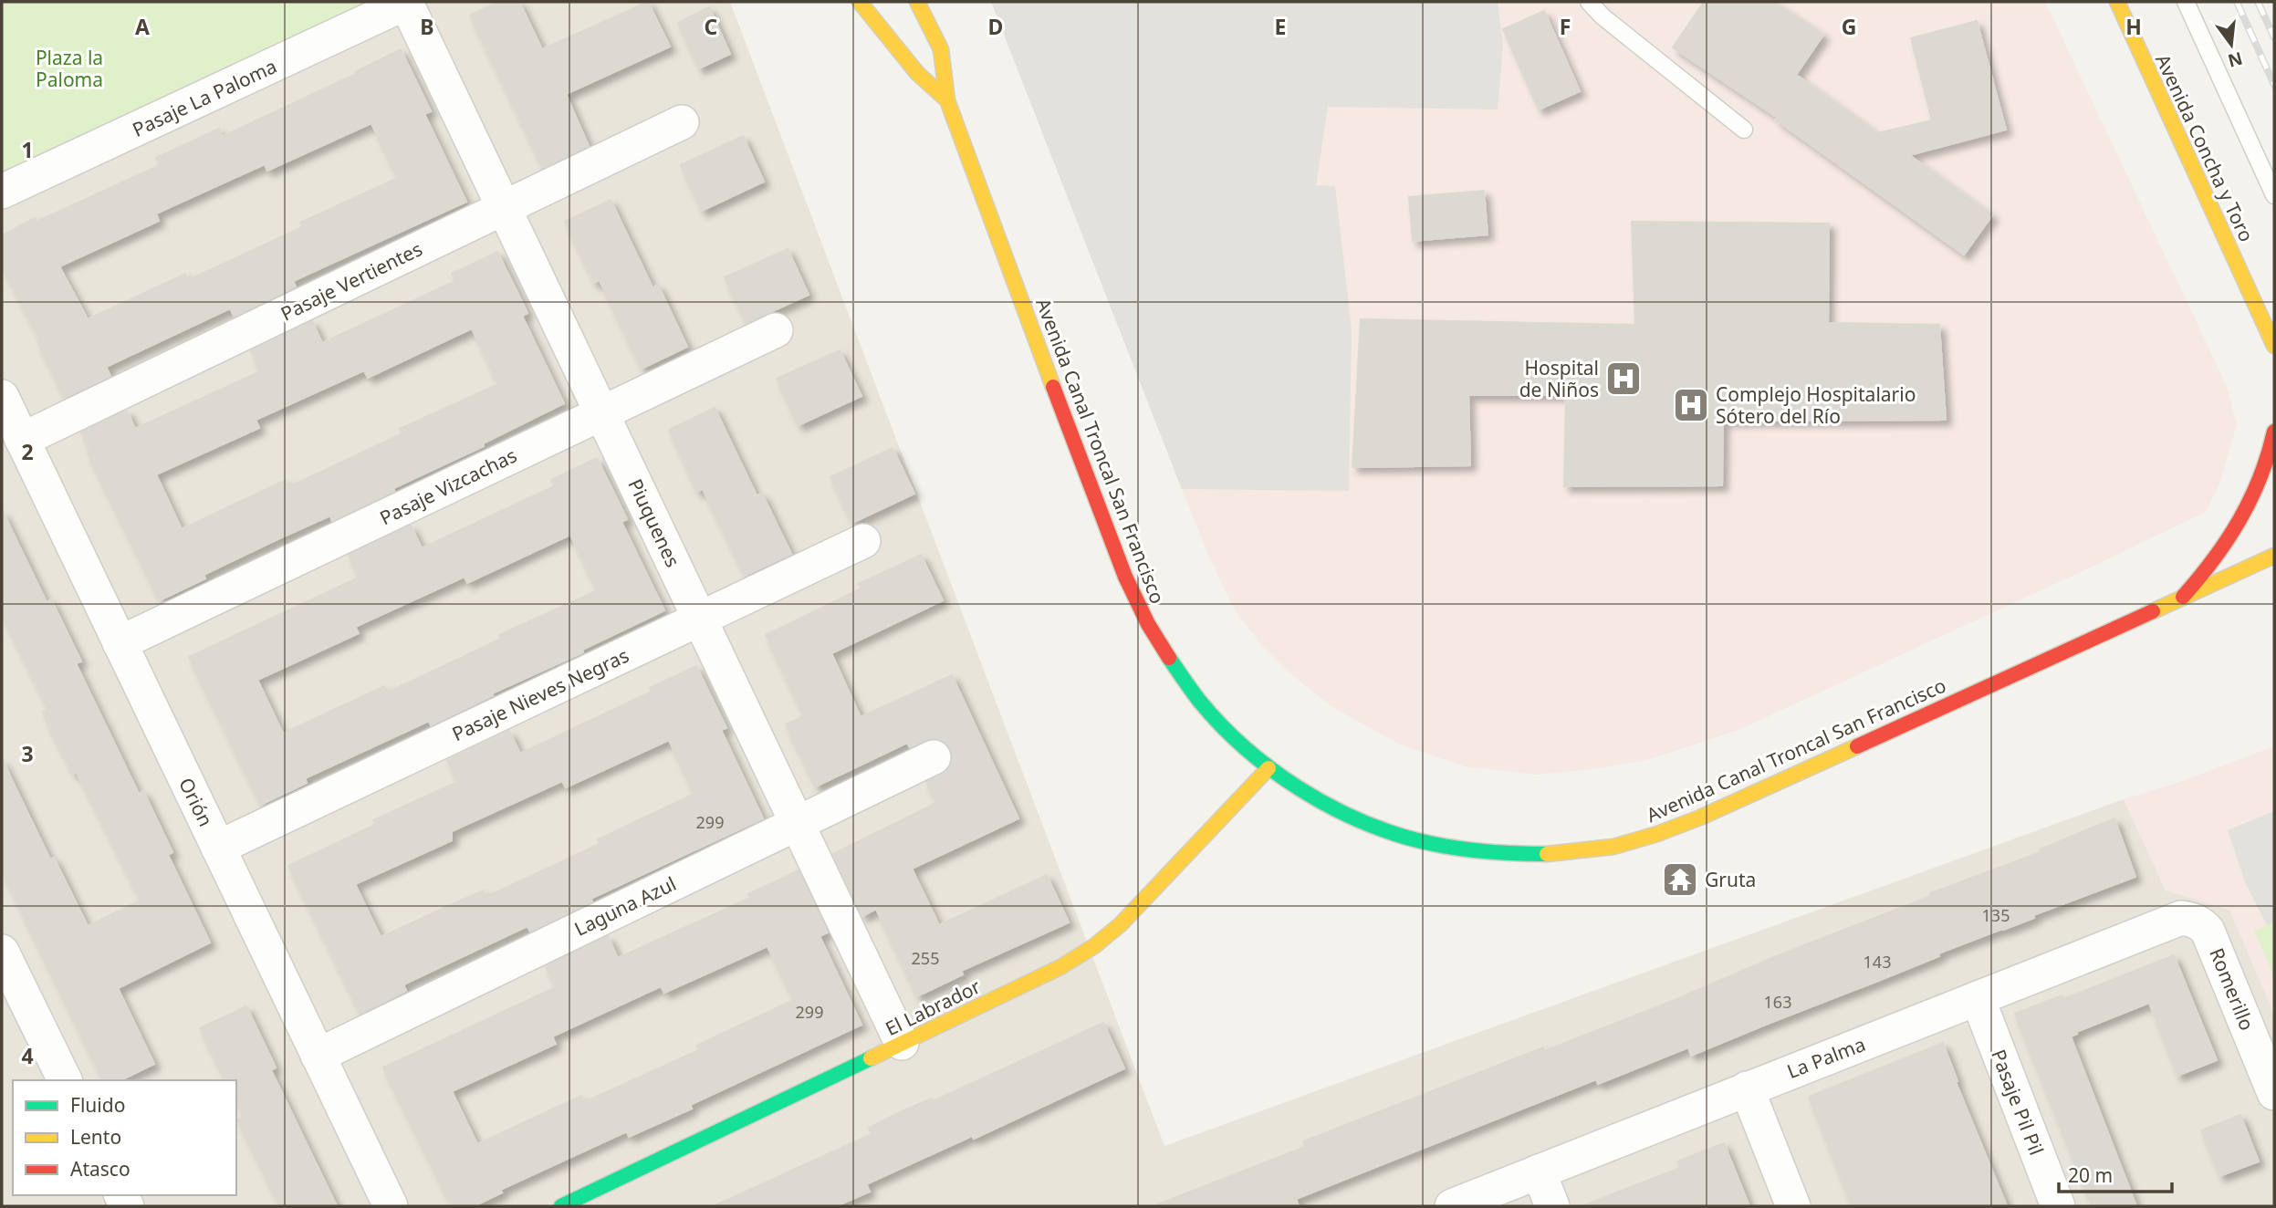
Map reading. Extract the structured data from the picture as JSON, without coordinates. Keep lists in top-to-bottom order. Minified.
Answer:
{"streets":{"main road":["Avenida Concha y Toro","Avenida Canal Troncal San Francisco","El Labrador"],"street":["Pasaje La Paloma","Pasaje Vertientes","Pasaje Vizcachas","Piuquenes","Pasaje Nieves Negras","Orión","Laguna Azul","Romerillo","La Palma","Pasaje Pil Pil"]},"crossings":[["Pasaje La Paloma","Piuquenes"],["Pasaje Vertientes","Piuquenes"],["Pasaje Vertientes","Orión"],["Avenida Canal Troncal San Francisco","El Labrador"],["Pasaje Vizcachas","Piuquenes"],["Pasaje Vizcachas","Orión"],["Piuquenes","Pasaje Nieves Negras"],["Piuquenes","Laguna Azul"],["Piuquenes","El Labrador"],["Pasaje Nieves Negras","Orión"],["Orión","Laguna Azul"],["Romerillo","La Palma"],["La Palma","Pasaje Pil Pil"]],"parks":["Plaza la Paloma"],"places":{"hospital":["Hospital de Niños","Complejo Hospitalario Sótero del Río"],"temple":["Gruta"]},"house_numbers":["299","135","255","143","163","299"],"legend":["Fluido","Lento","Atasco"],"scale_bar":"20 m","north":"bottom","grid":{"columns":["A","B","C","D","E","F","G","H"],"rows":["1","2","3","4"]}}
